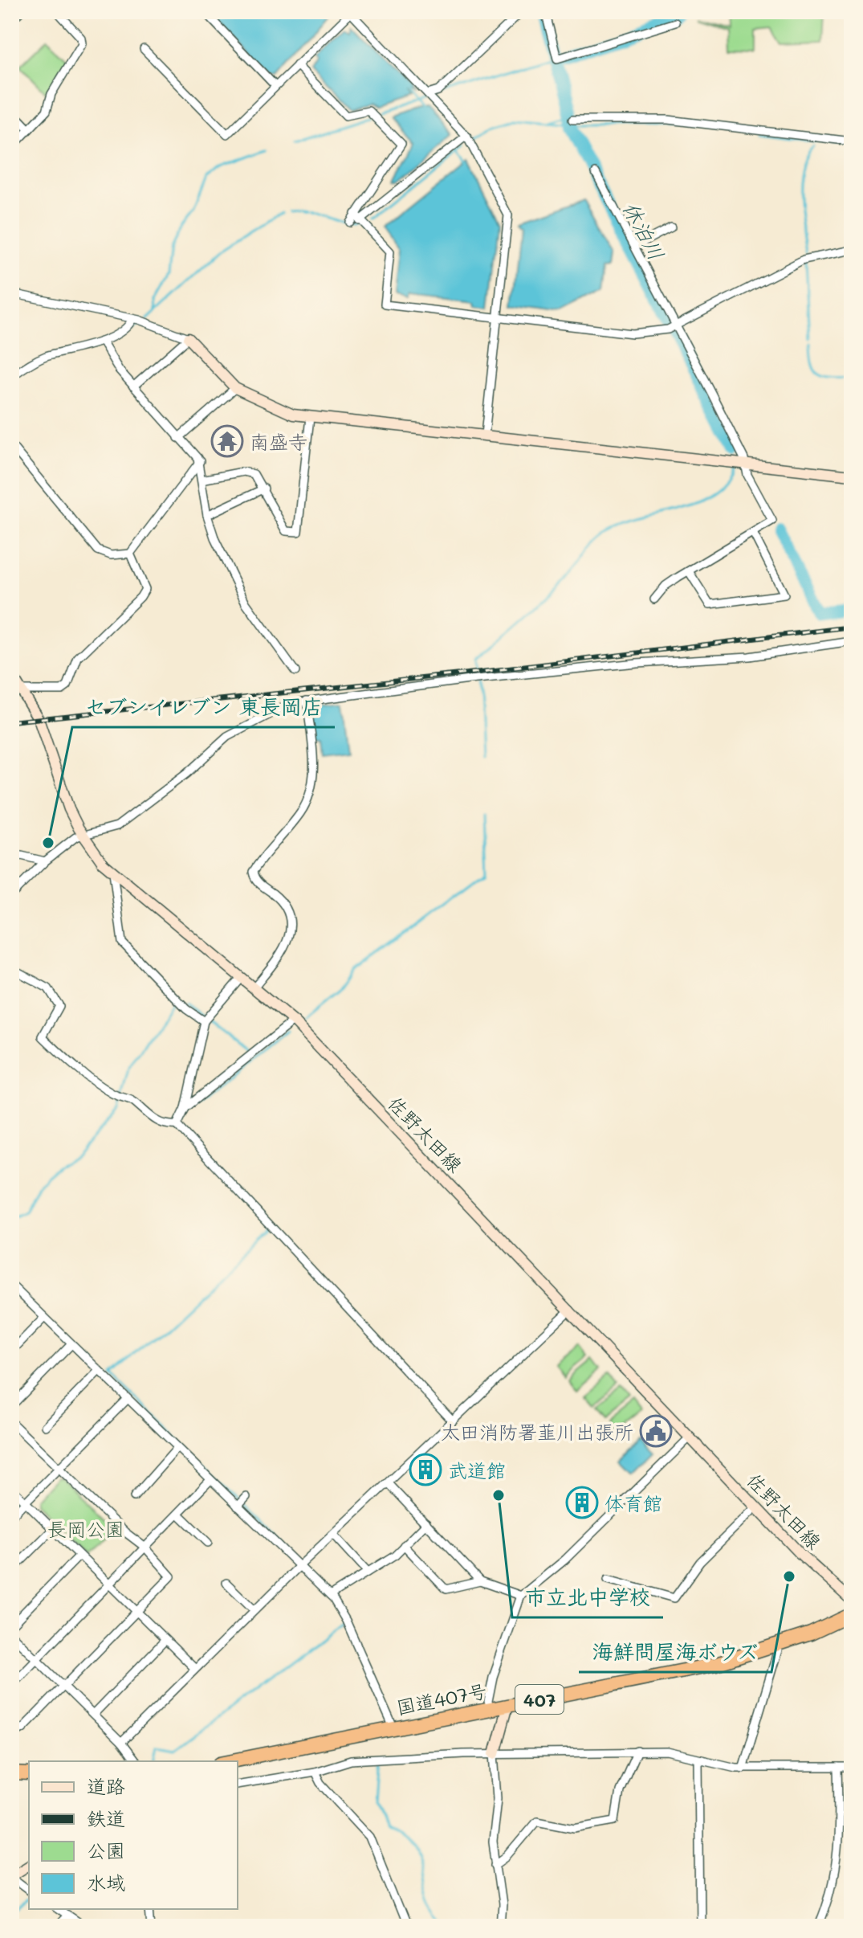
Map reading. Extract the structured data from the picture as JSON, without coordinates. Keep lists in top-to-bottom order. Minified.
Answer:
{"streets":{"highway":["国道407号","407"],"main road":["佐野太田線"]},"water":["休泊川"],"parks":["長岡公園"],"places":{"temple":["南盛寺"],"other":["セブンイレブン 東長岡店","市立北中学校","海鮮問屋海ボウズ"],"public building":["太田消防署韮川出張所"],"building":["武道館","体育館"]},"legend":["道路","鉄道","公園","水域"]}
